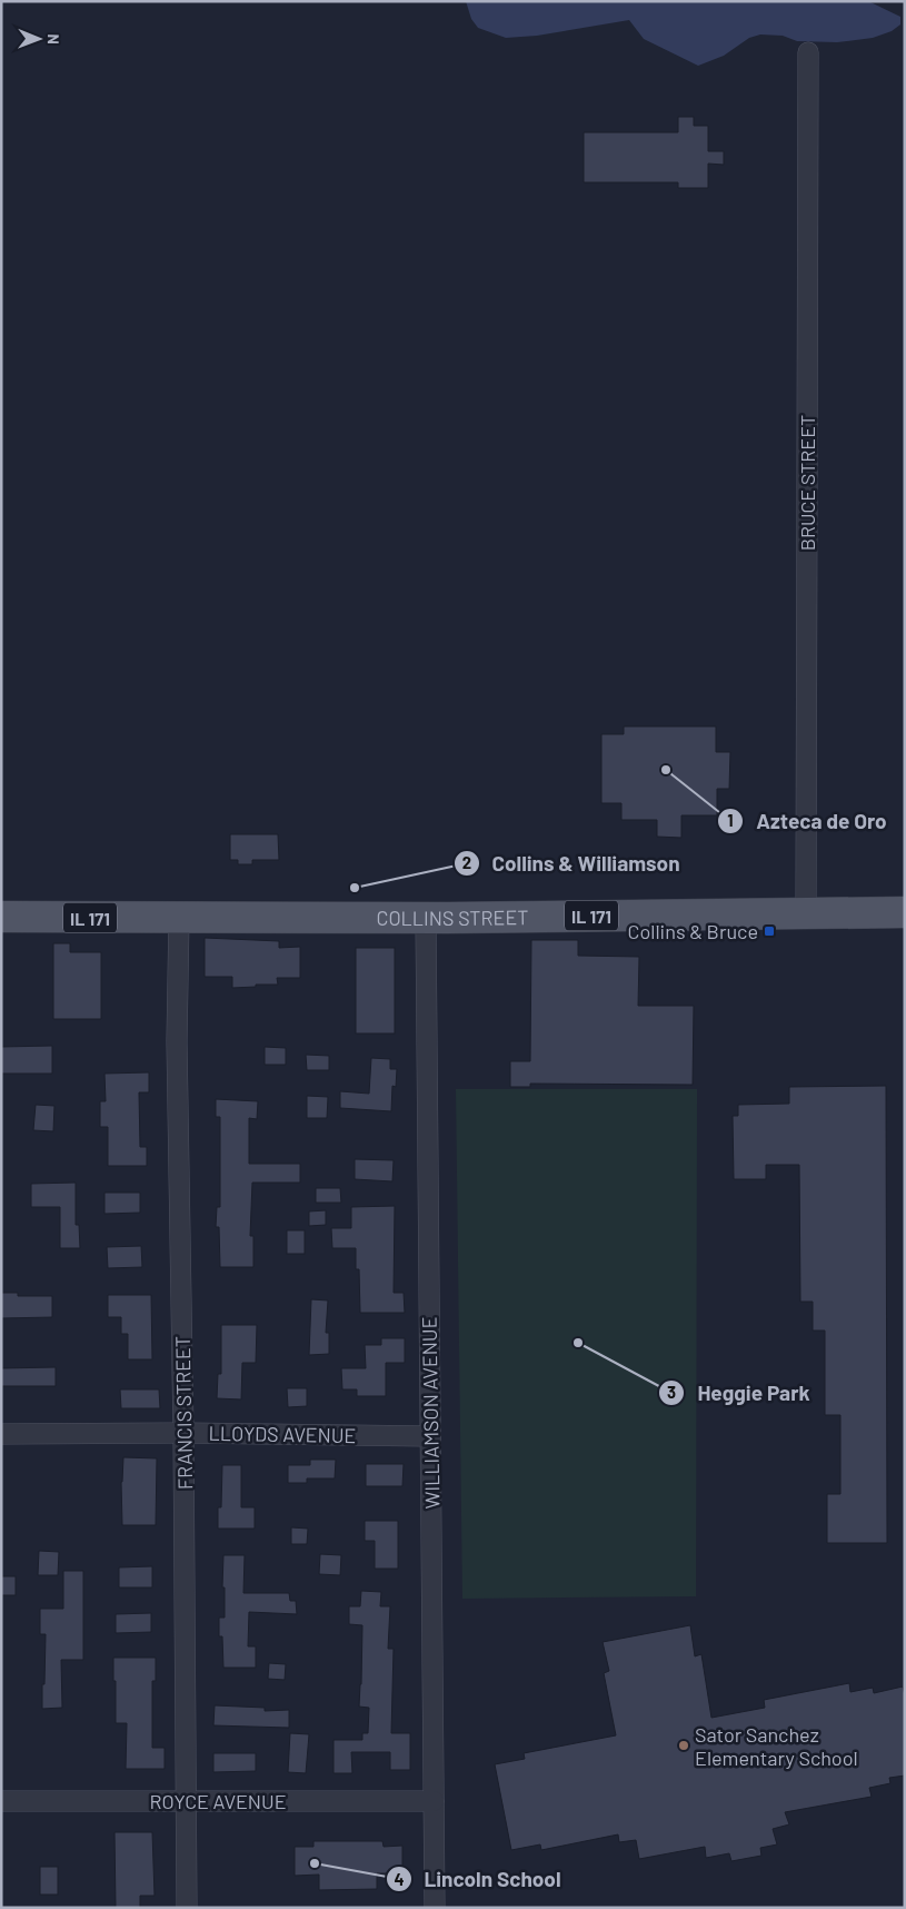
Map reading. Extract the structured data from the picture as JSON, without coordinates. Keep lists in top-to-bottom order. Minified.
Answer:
{"streets":{"main road":["IL 171","COLLINS STREET"],"street":["BRUCE STREET","FRANCIS STREET","WILLIAMSON AVENUE","LLOYDS AVENUE","ROYCE AVENUE"]},"crossings":[["BRUCE STREET","COLLINS STREET"],["COLLINS STREET","FRANCIS STREET"],["COLLINS STREET","WILLIAMSON AVENUE"],["FRANCIS STREET","LLOYDS AVENUE"],["FRANCIS STREET","ROYCE AVENUE"],["WILLIAMSON AVENUE","LLOYDS AVENUE"],["WILLIAMSON AVENUE","ROYCE AVENUE"]],"places":{"other":["Azteca de Oro","Collins & Williamson","Heggie Park","Sator Sanchez Elementary School","Lincoln School"],"transit":["Collins & Bruce"]},"north":"right"}
